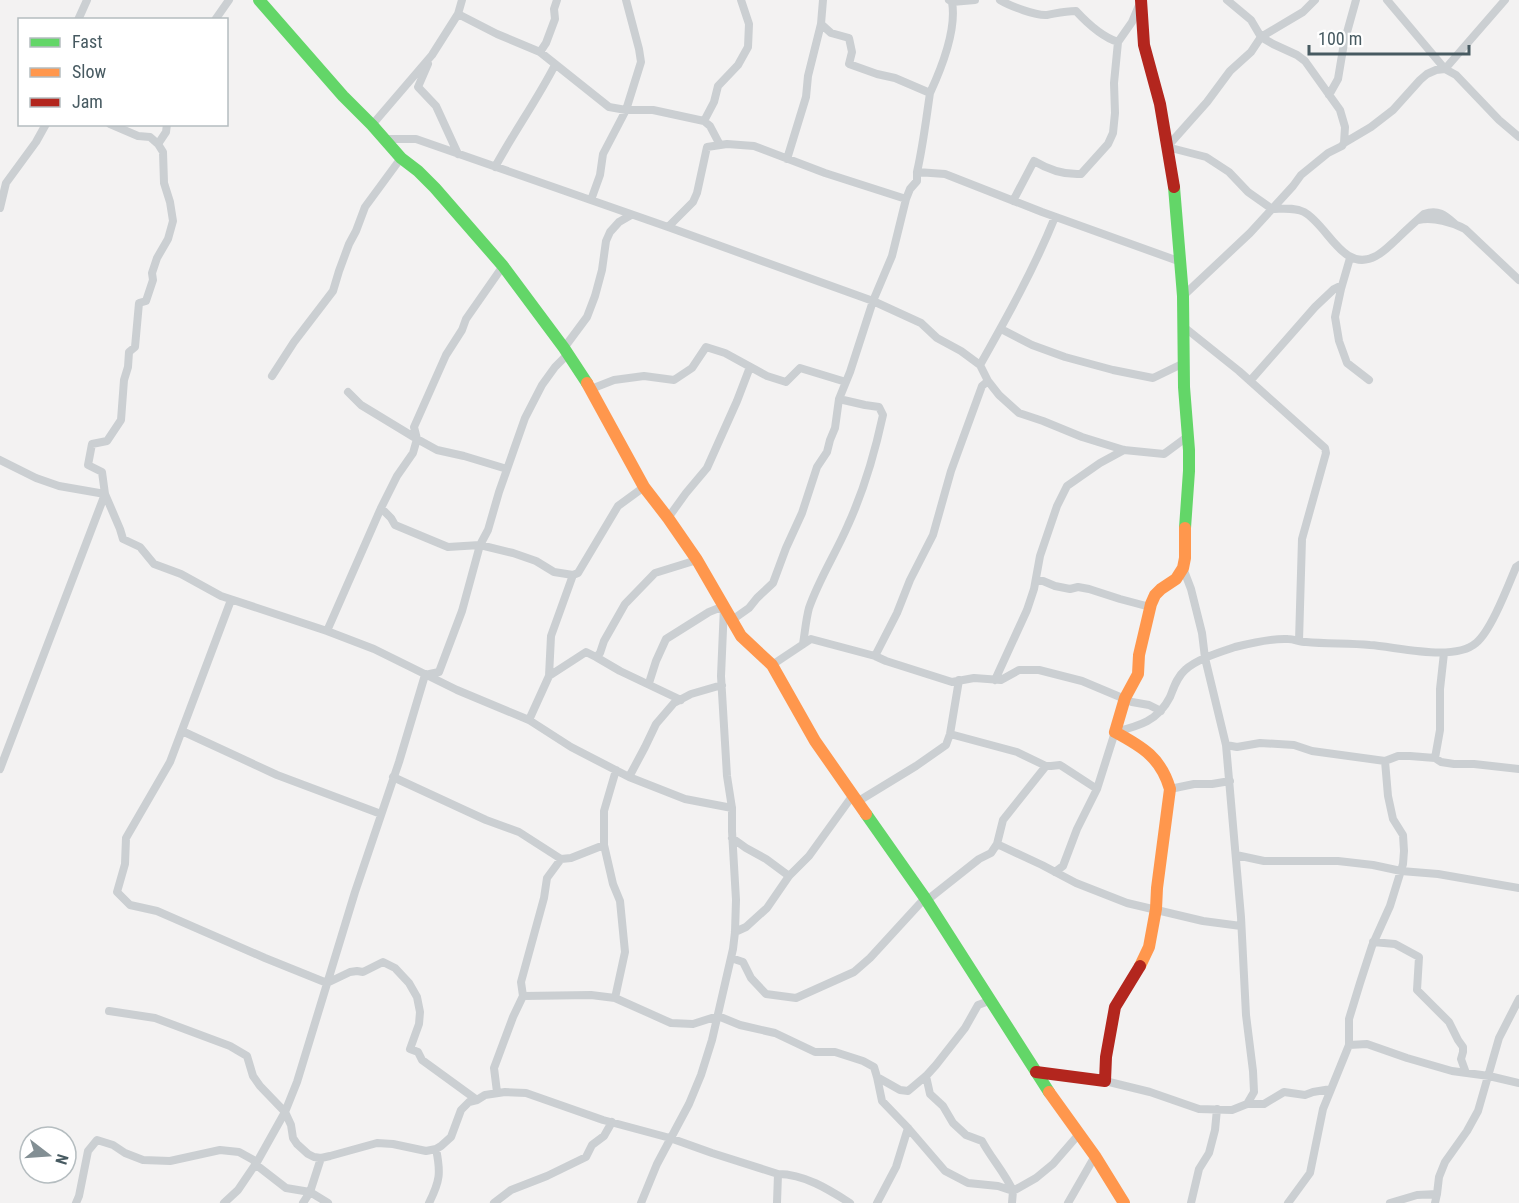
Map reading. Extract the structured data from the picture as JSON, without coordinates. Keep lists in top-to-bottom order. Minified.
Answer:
{"legend":["Fast","Slow","Jam"],"scale_bar":"100 m","north":"right"}
